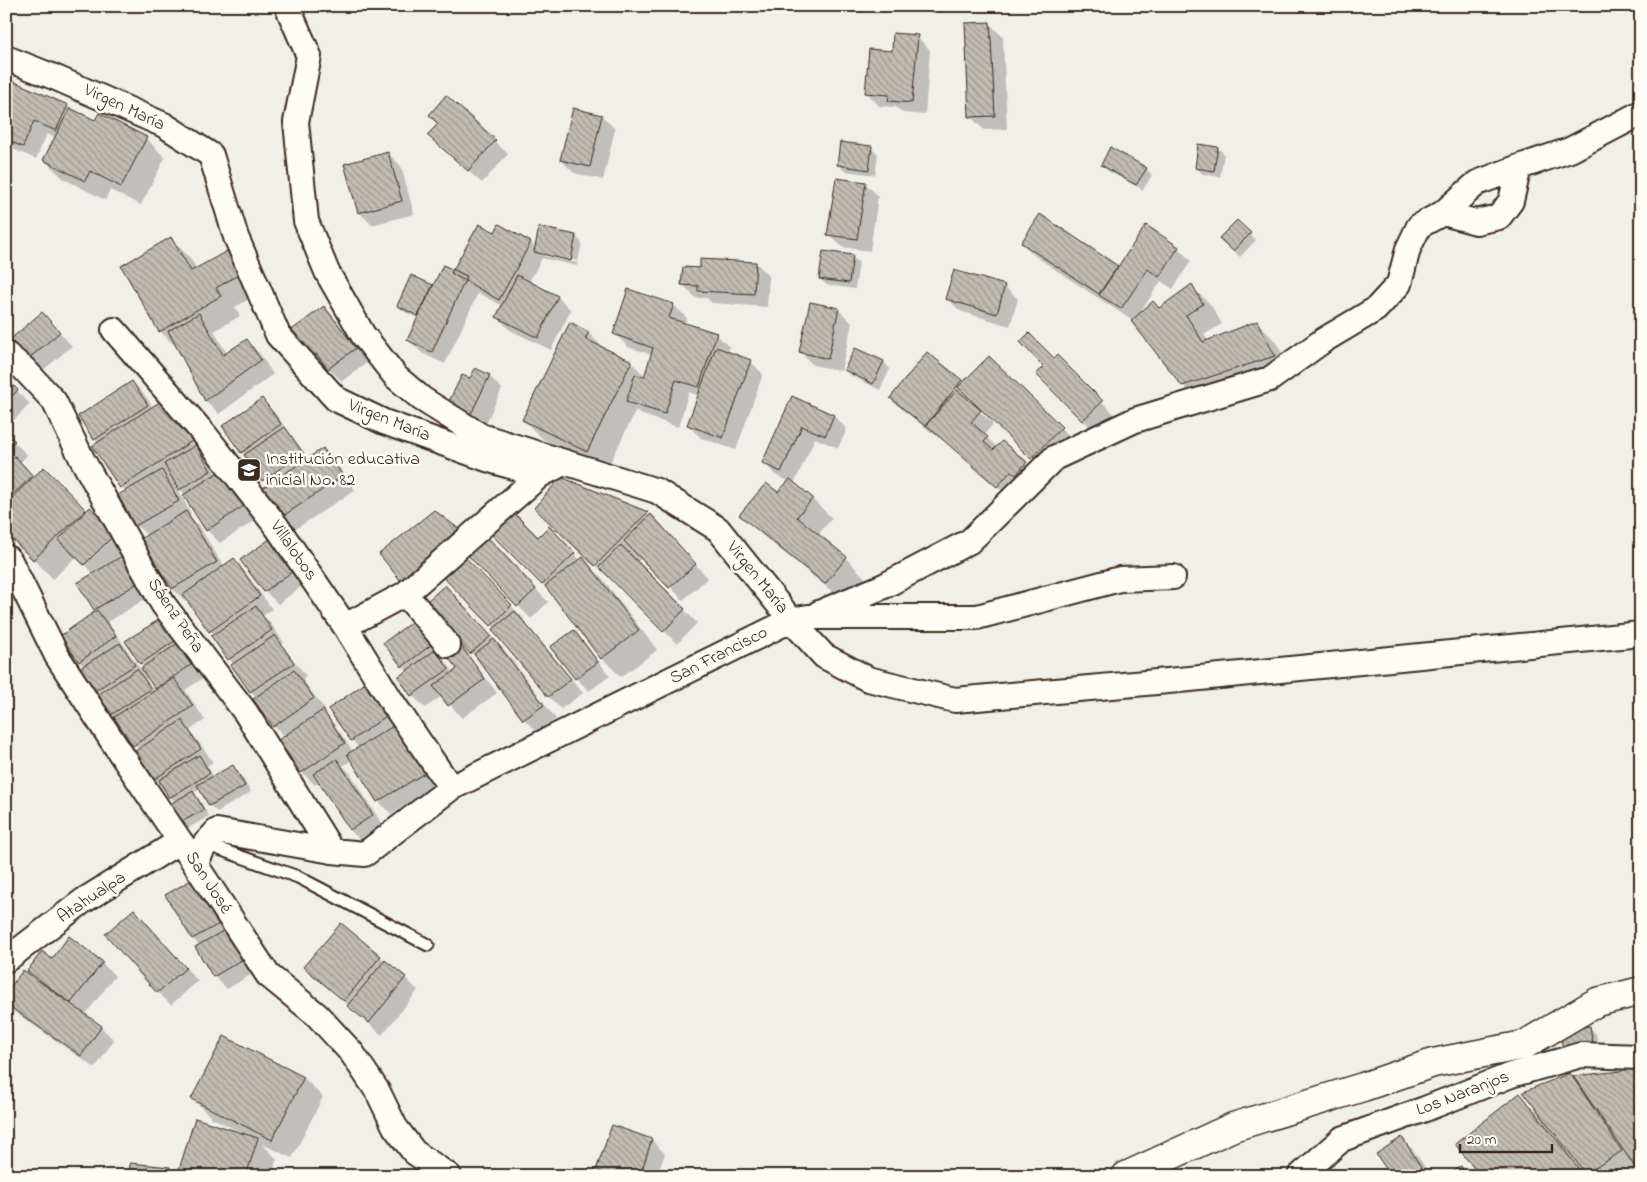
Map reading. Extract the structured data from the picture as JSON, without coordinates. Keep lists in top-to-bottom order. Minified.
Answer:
{"streets":{"street":["Virgen María","Villalobos","Sáenz Peña","San Francisco","San José","Atahualpa","Los Naranjos"]},"crossings":[["Virgen María","San Francisco"],["Villalobos","San Francisco"],["Sáenz Peña","San Francisco"],["San José","Atahualpa"]],"places":{"school or university":["Institución educativa inicial No. 82"]},"scale_bar":"20 m"}
